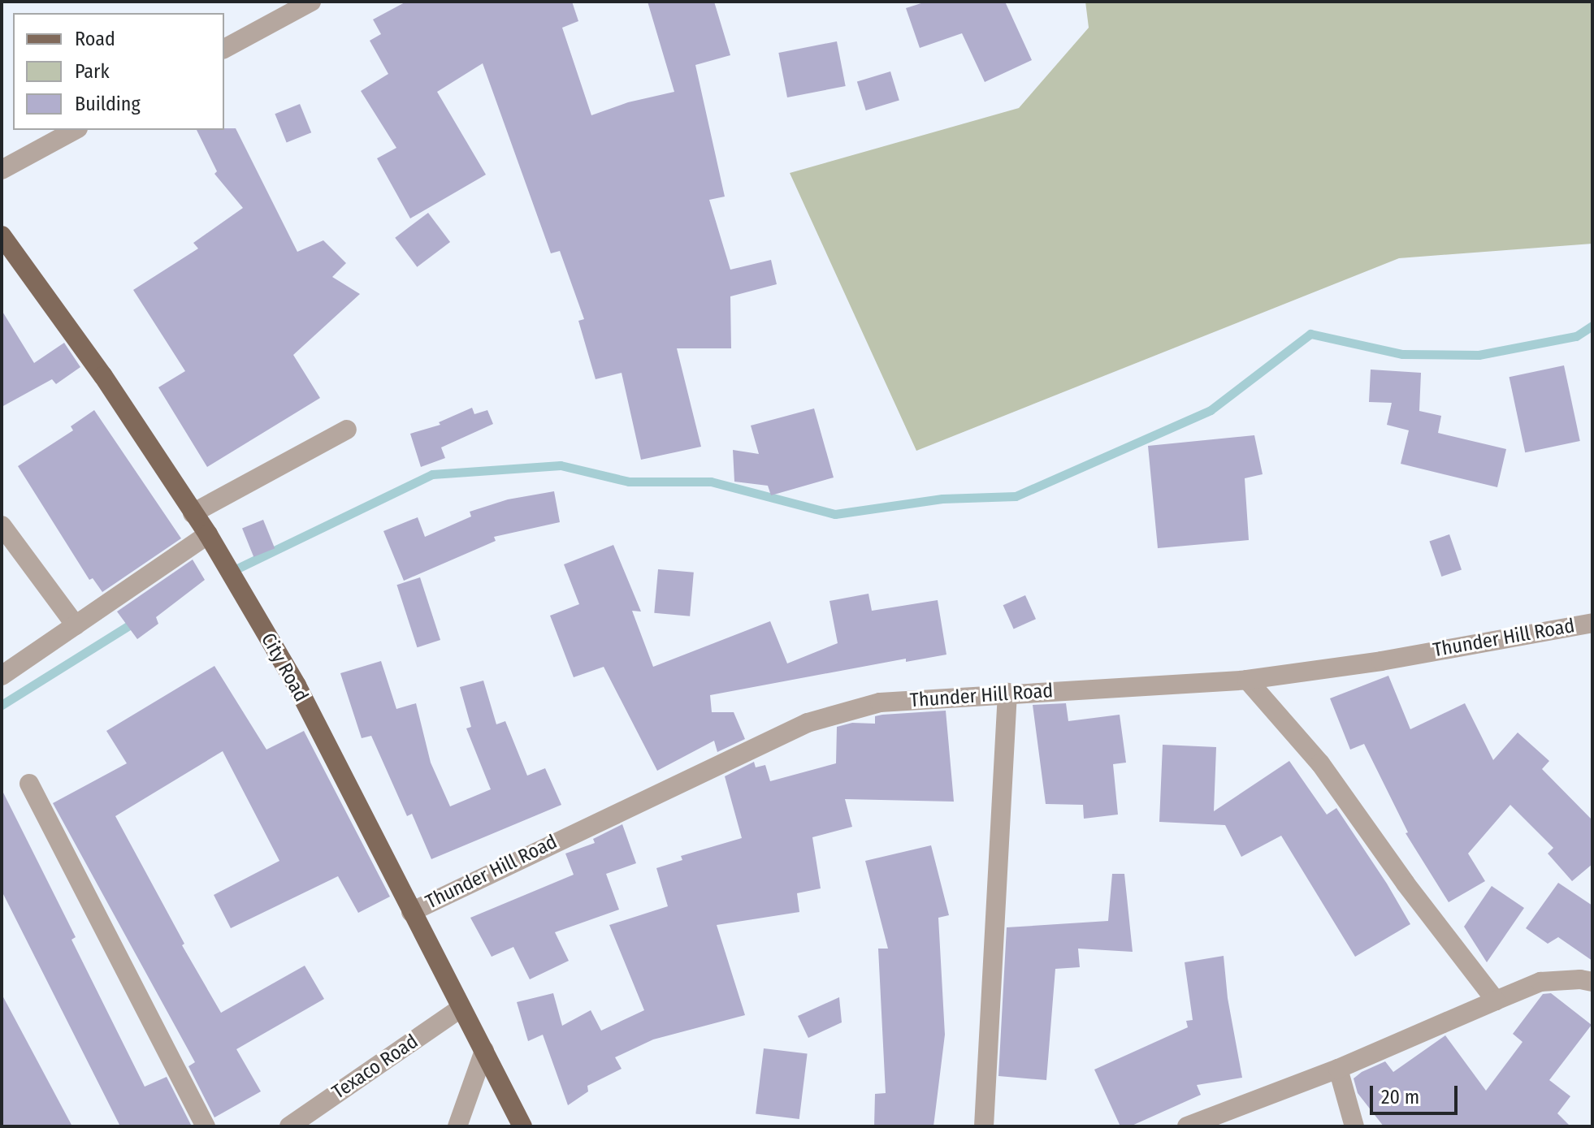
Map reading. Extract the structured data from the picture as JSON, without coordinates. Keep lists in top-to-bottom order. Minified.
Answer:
{"streets":{"main road":["City Road"],"street":["Thunder Hill Road","Texaco Road"]},"crossings":[["Thunder Hill Road","City Road"],["City Road","Texaco Road"]],"legend":["Road","Park","Building"],"scale_bar":"20 m"}
